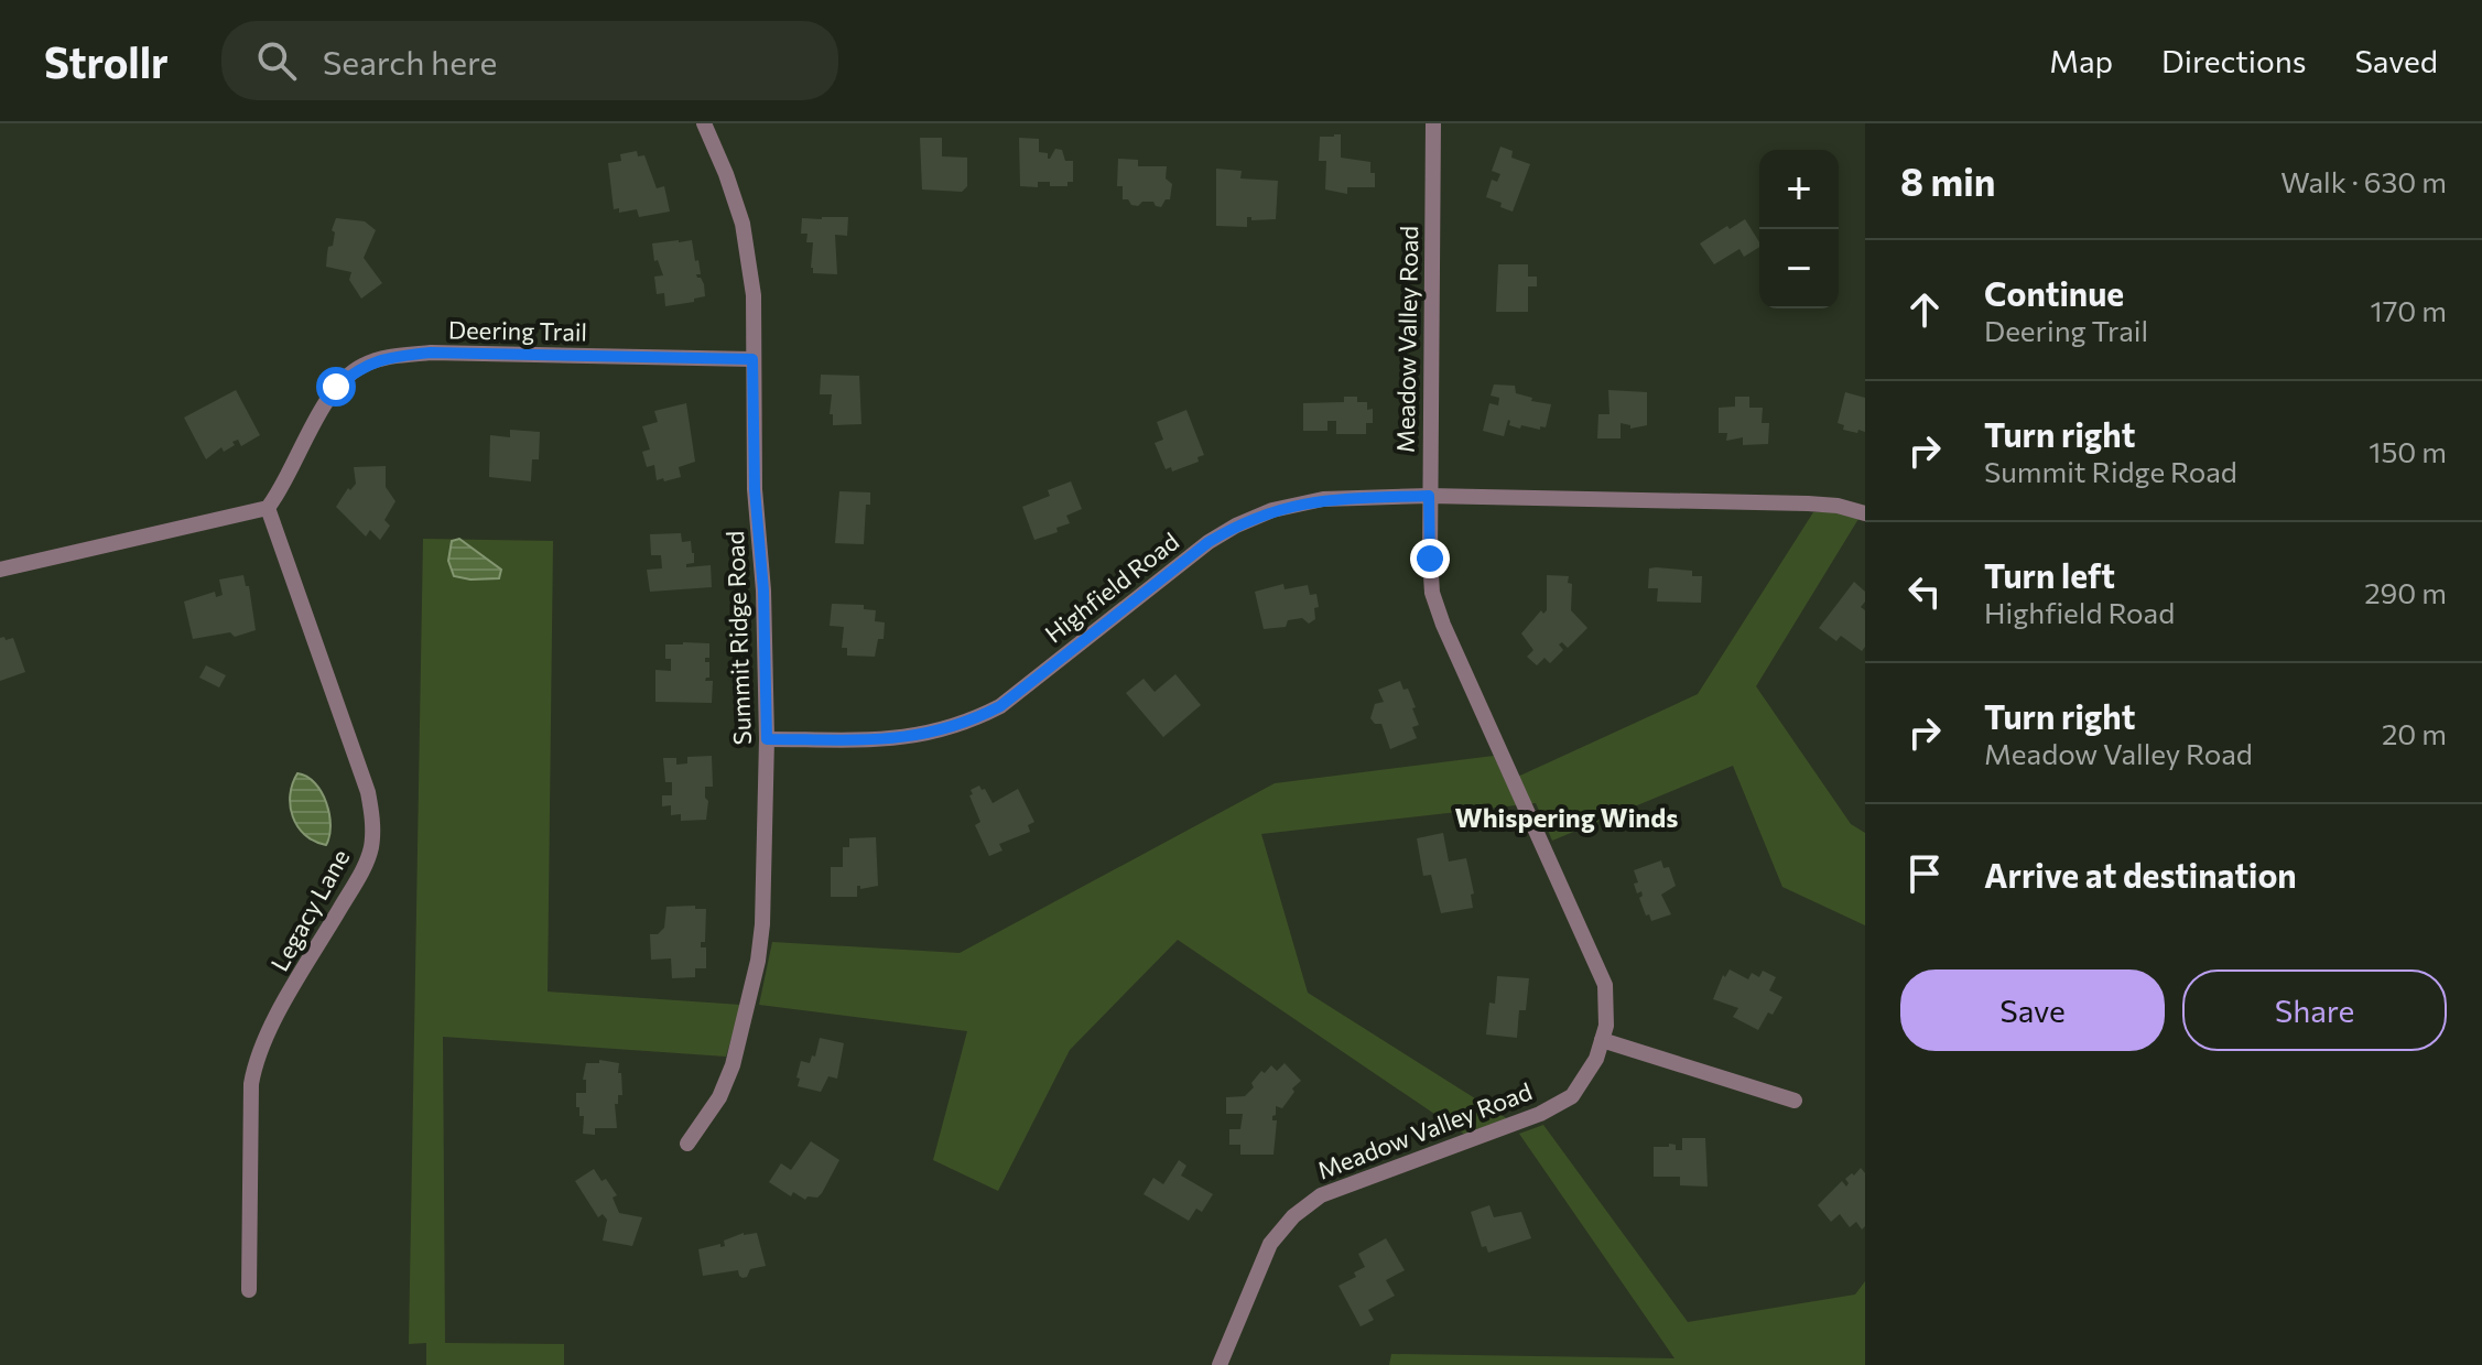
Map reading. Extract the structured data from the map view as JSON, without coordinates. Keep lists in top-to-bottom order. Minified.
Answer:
{"streets":{"street":["Deering Trail","Meadow Valley Road","Highfield Road","Summit Ridge Road","Legacy Lane"]},"crossings":[["Deering Trail","Summit Ridge Road"],["Deering Trail","Legacy Lane"],["Meadow Valley Road","Highfield Road"],["Highfield Road","Summit Ridge Road"]],"districts":["Whispering Winds"],"page":{"header":"Strollr","search":"Search here","nav":["Map","Directions","Saved"],"heading":["8 min","Walk · 630 m"],"map_buttons":["+","−"],"list":[["Continue","Deering Trail","170 m"],["Turn right","Summit Ridge Road","150 m"],["Turn left","Highfield Road","290 m"],["Turn right","Meadow Valley Road","20 m"],"Arrive at destination"],"buttons":["Save","Share"]}}
